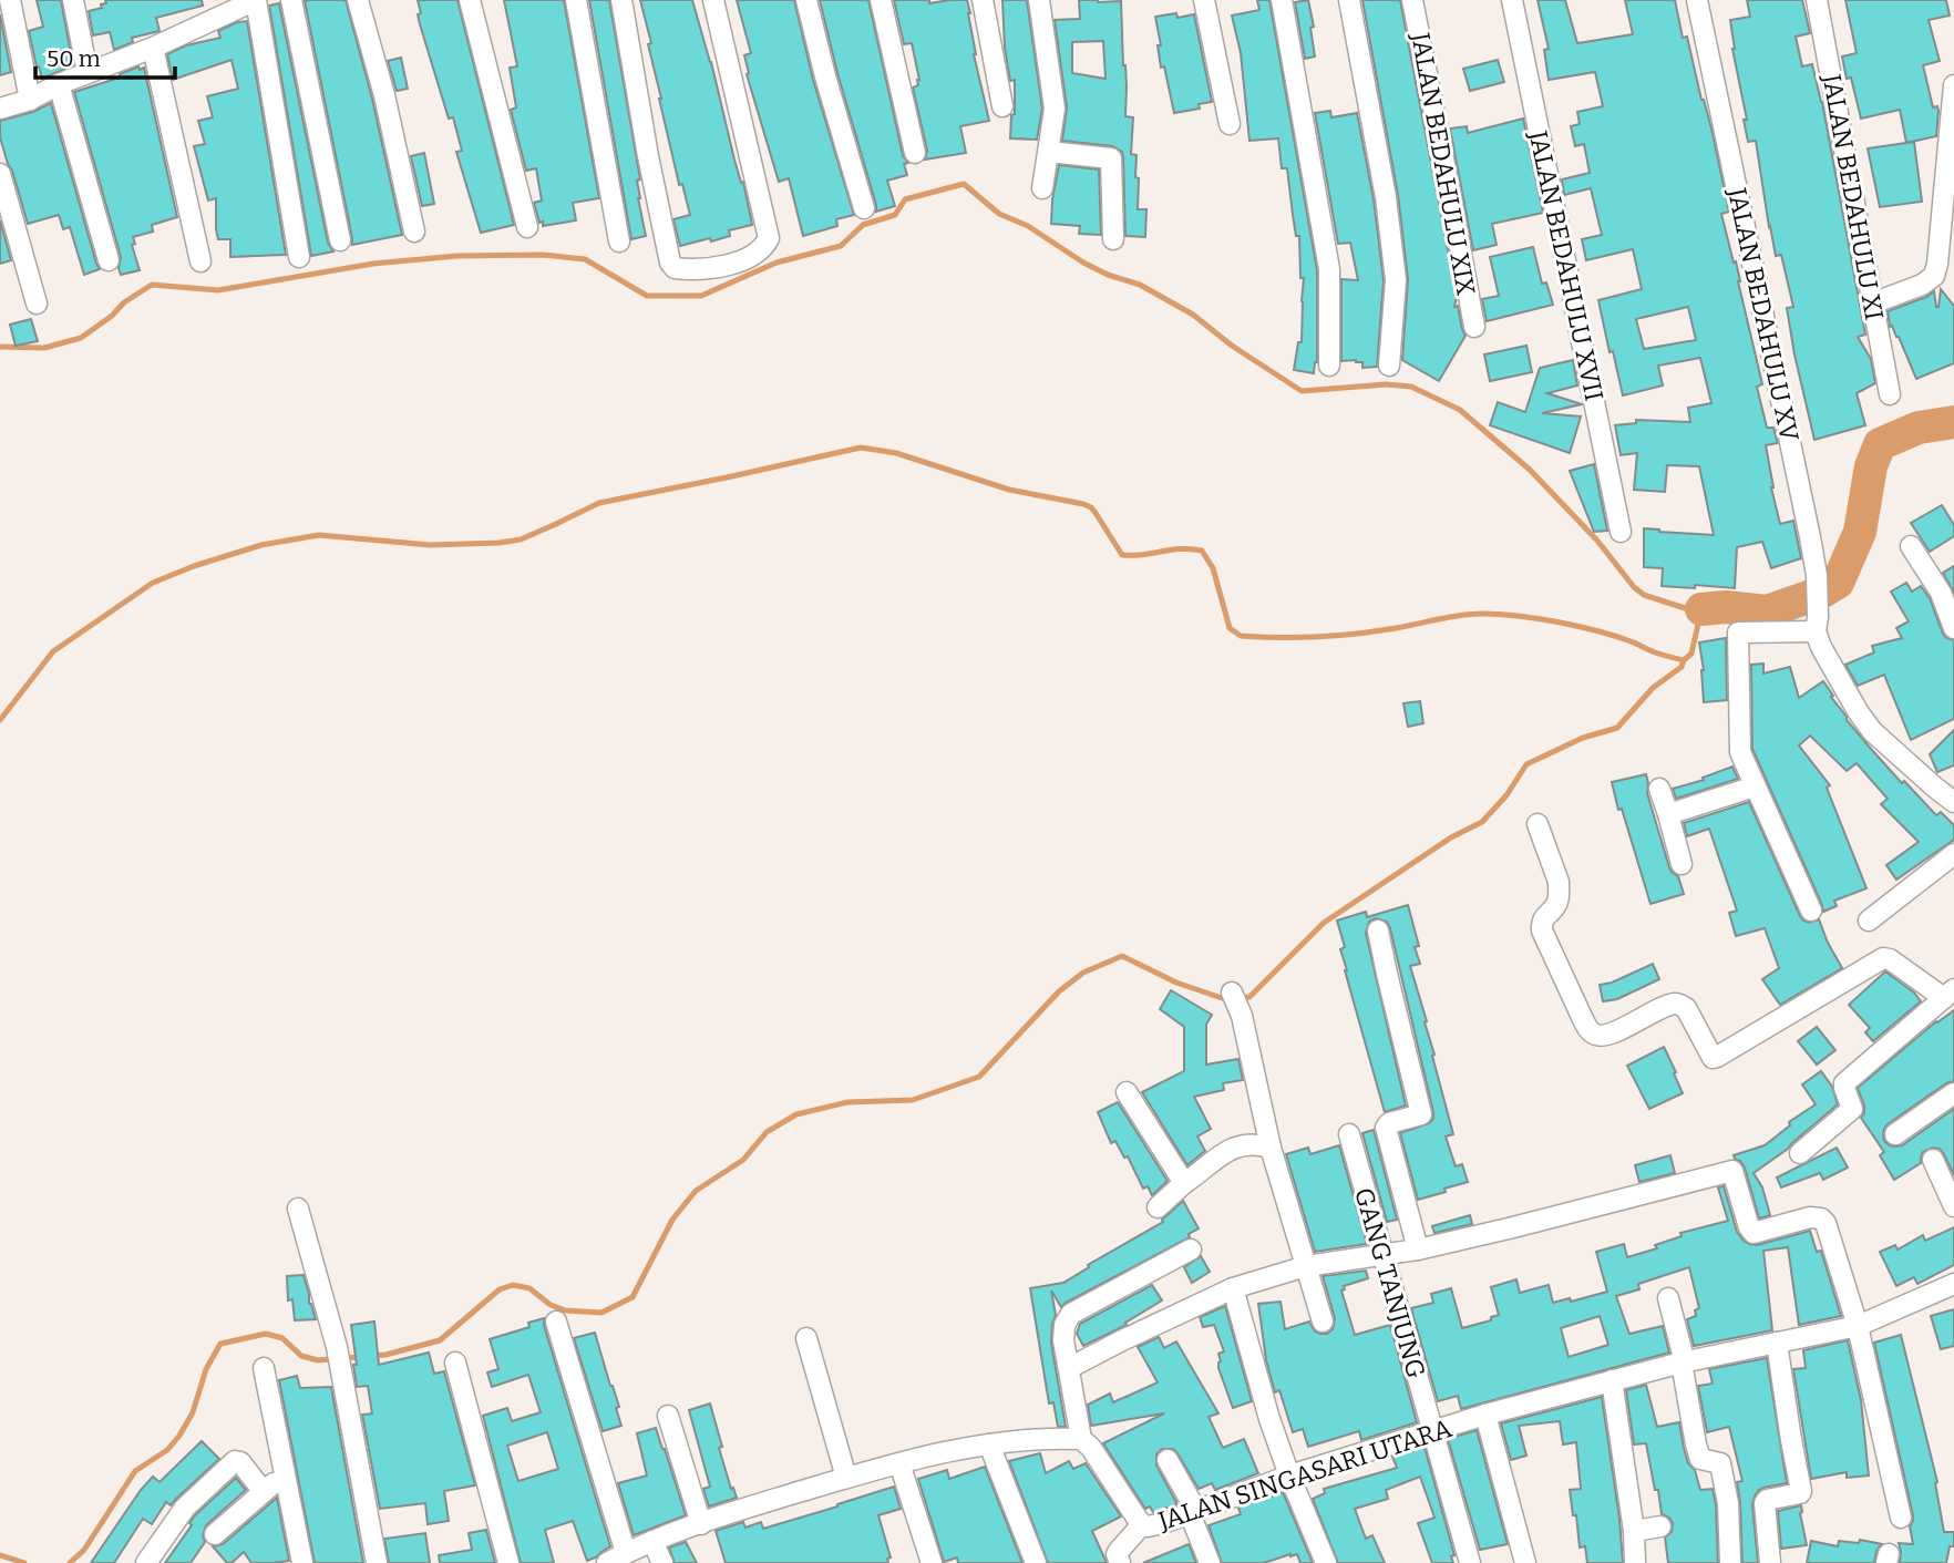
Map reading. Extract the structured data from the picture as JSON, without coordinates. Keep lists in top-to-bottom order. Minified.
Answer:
{"streets":{"street":["JALAN BEDAHULU XIX","JALAN BEDAHULU XI","JALAN BEDAHULU XVII","JALAN BEDAHULU XV","GANG TANJUNG","JALAN SINGASARI UTARA"]},"crossings":[["GANG TANJUNG","JALAN SINGASARI UTARA"]],"scale_bar":"50 m"}
